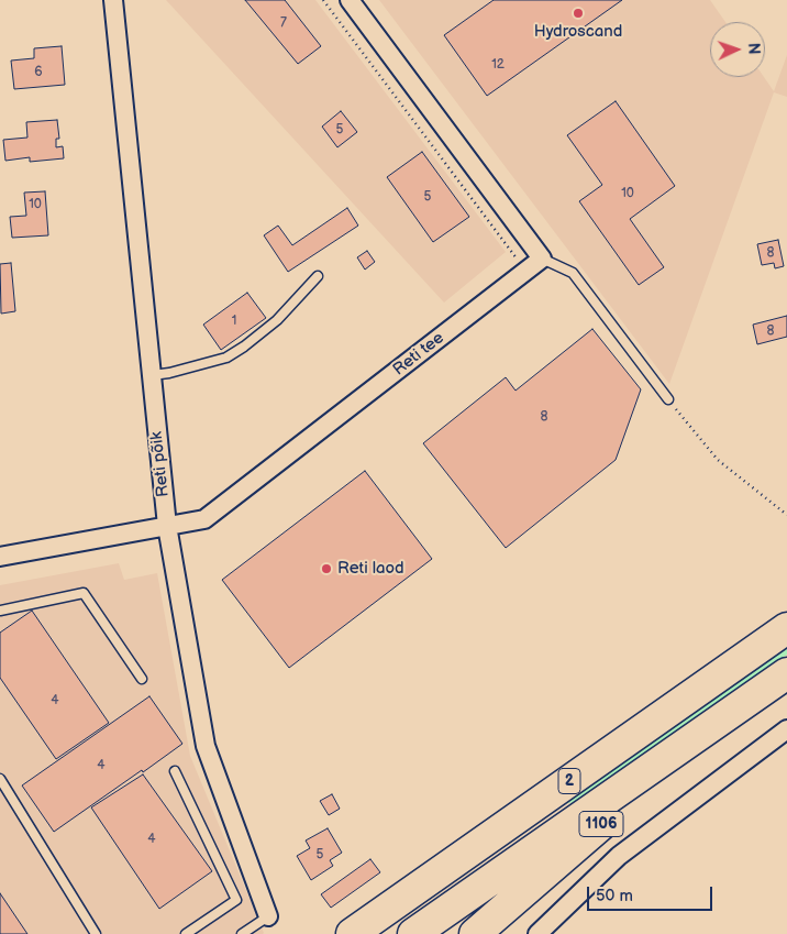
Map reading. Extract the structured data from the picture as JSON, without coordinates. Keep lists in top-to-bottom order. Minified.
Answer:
{"streets":{"highway":["2","1106"],"street":["Reti tee","Reti põik"]},"crossings":[["Reti tee","Reti põik"],["2","1106"]],"places":["Hydroscand","Reti laod"],"house_numbers":["7","12","6","5","10","5","10","8","1","8","8","4","4","4","5"],"scale_bar":"50 m","north":"right"}
